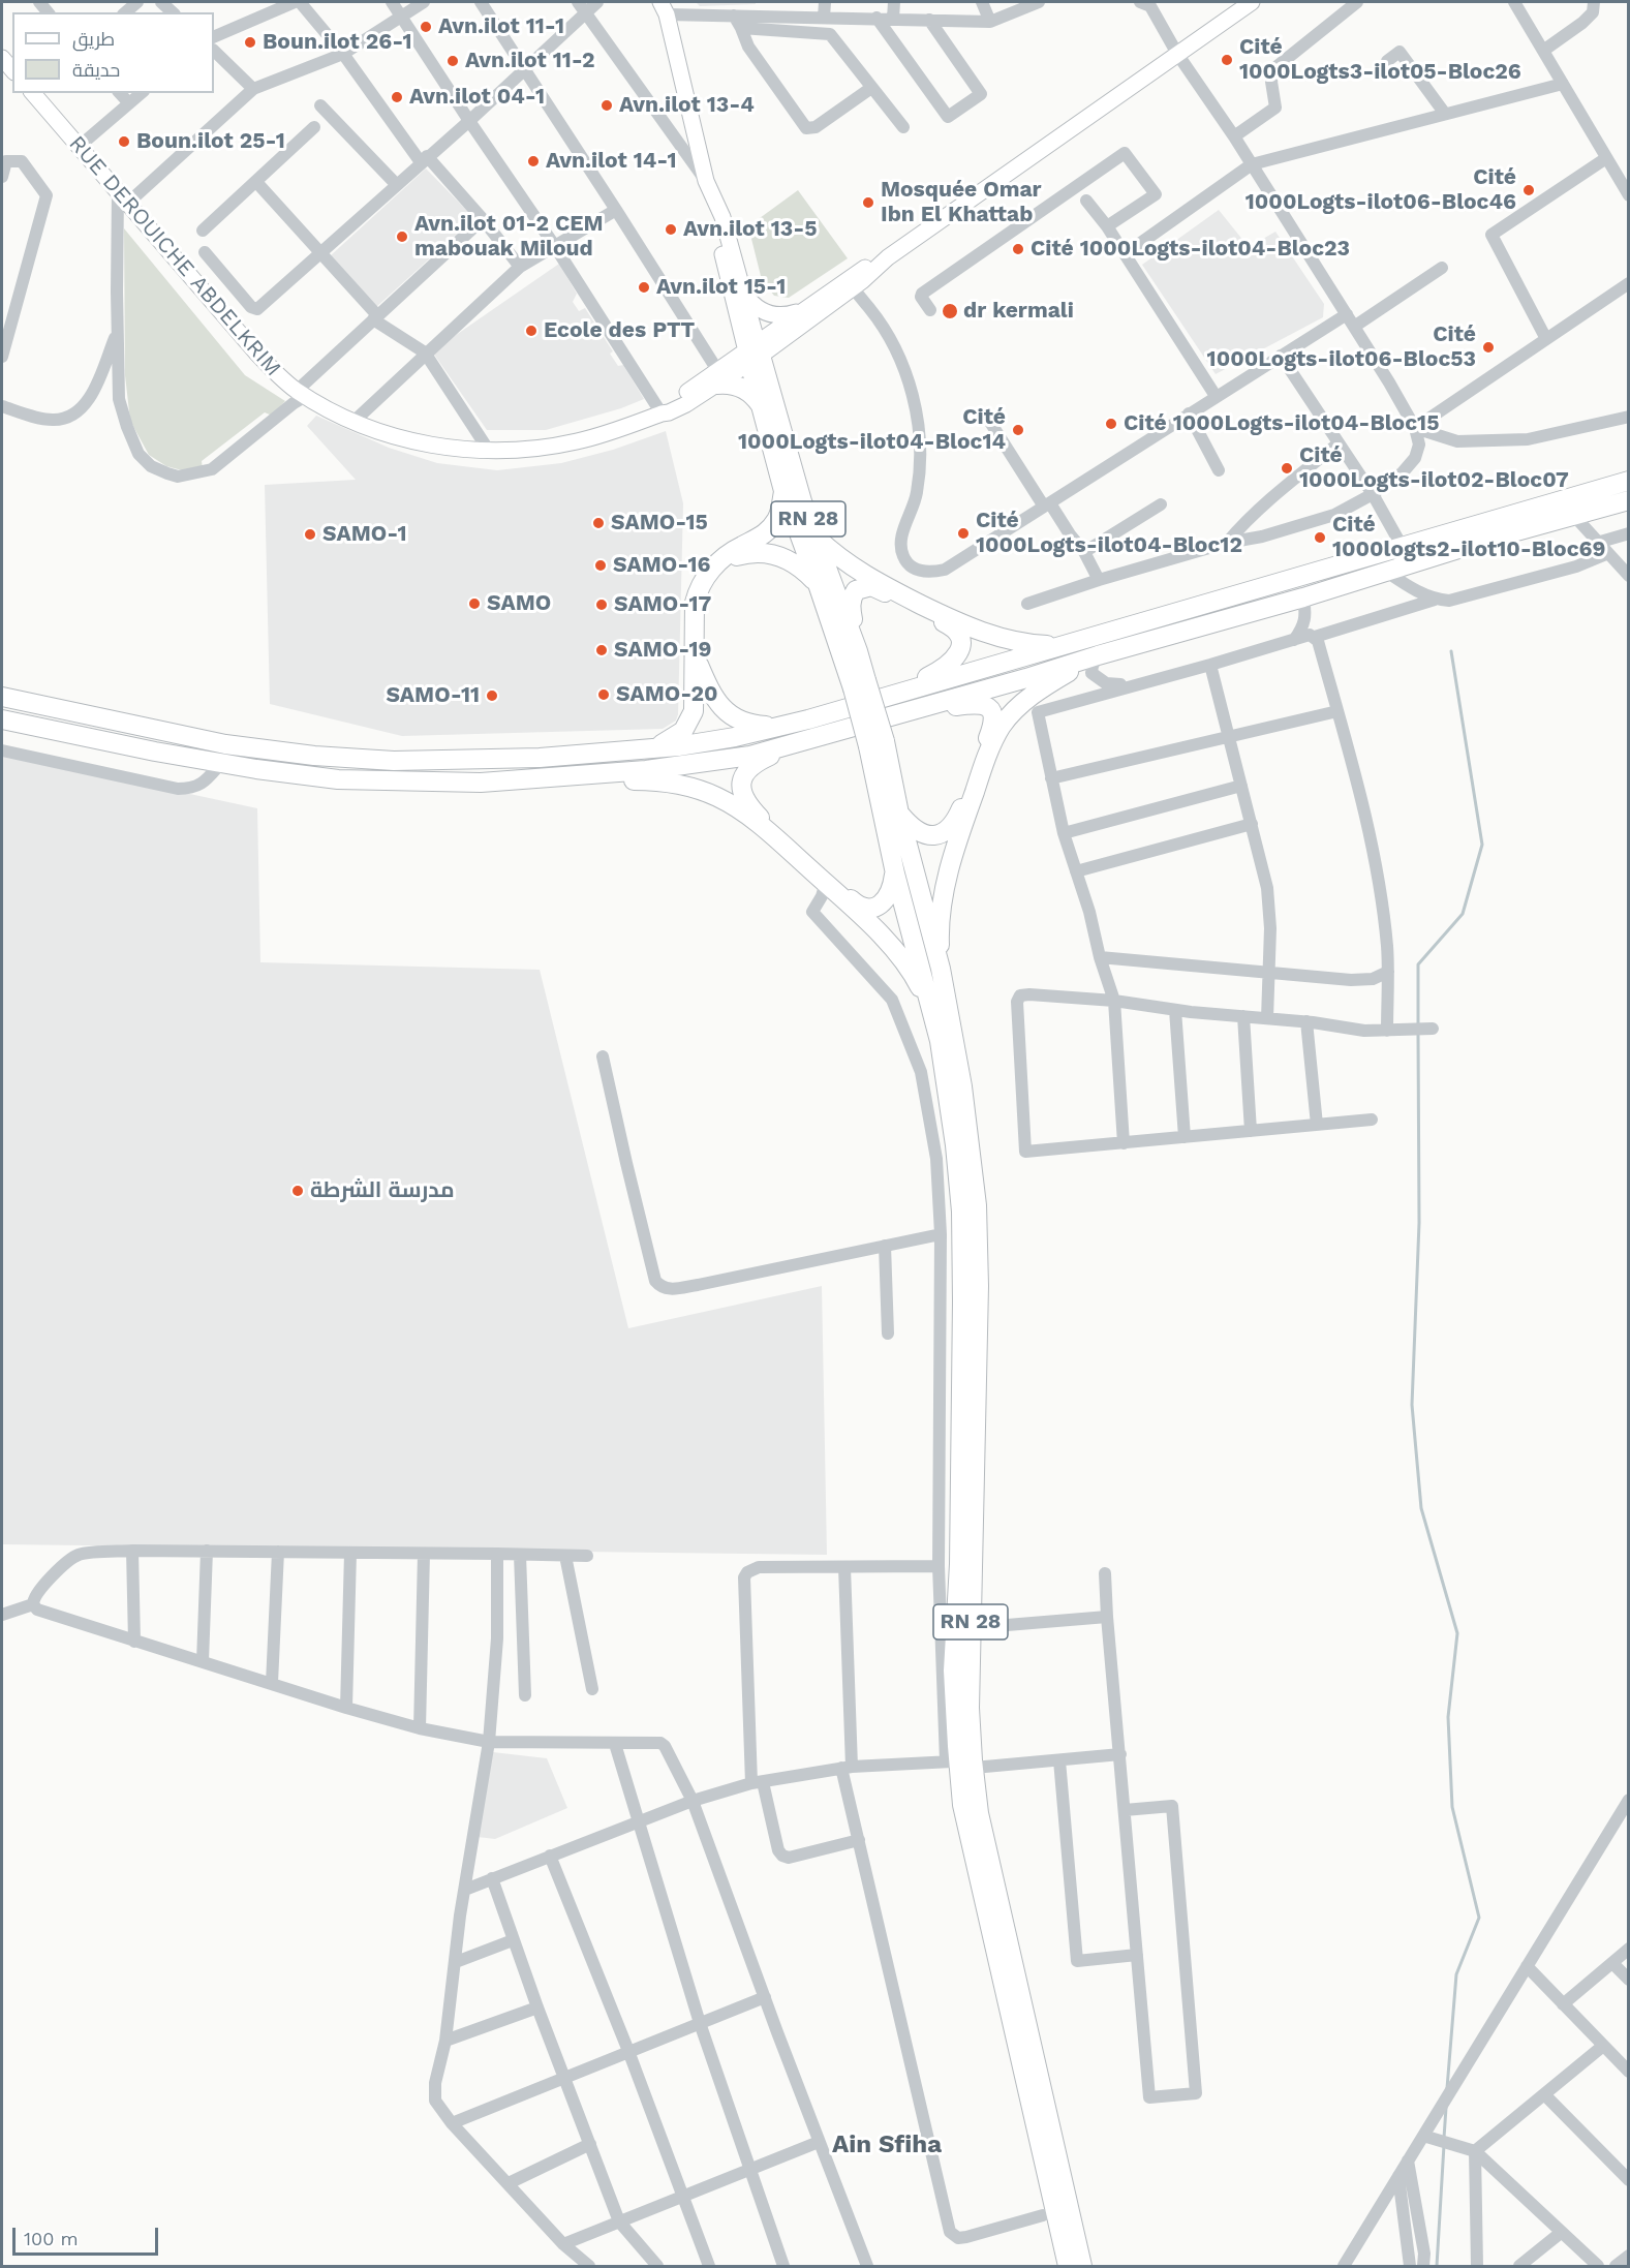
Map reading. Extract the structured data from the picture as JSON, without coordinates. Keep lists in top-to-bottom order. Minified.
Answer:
{"streets":{"highway":["RN 28"],"main road":["RUE DEROUICHE ABDELKRIM"]},"crossings":[["RUE DEROUICHE ABDELKRIM","RN 28"]],"districts":["Ain Sfiha"],"places":["Avn.ilot 11-1","Boun.ilot 26-1","Cité 1000Logts3-ilot05-Bloc26","Avn.ilot 11-2","Avn.ilot 04-1","Avn.ilot 13-4","Boun.ilot 25-1","Avn.ilot 14-1","Cité 1000Logts-ilot06-Bloc46","Mosquée Omar Ibn El Khattab","Avn.ilot 13-5","Avn.ilot 01-2 CEM mabouak Miloud","Cité 1000Logts-ilot04-Bloc23","Avn.ilot 15-1","dr kermali","Ecole des PTT","Cité 1000Logts-ilot06-Bloc53","Cité 1000Logts-ilot04-Bloc15","Cité 1000Logts-ilot04-Bloc14","Cité 1000Logts-ilot02-Bloc07","SAMO-15","Cité 1000Logts-ilot04-Bloc12","SAMO-1","Cité 1000logts2-ilot10-Bloc69","SAMO-16","SAMO","SAMO-17","SAMO-19","SAMO-20","SAMO-11","مدرسة الشرطة"],"legend":["طريق","حديقة"],"scale_bar":"100 m"}
